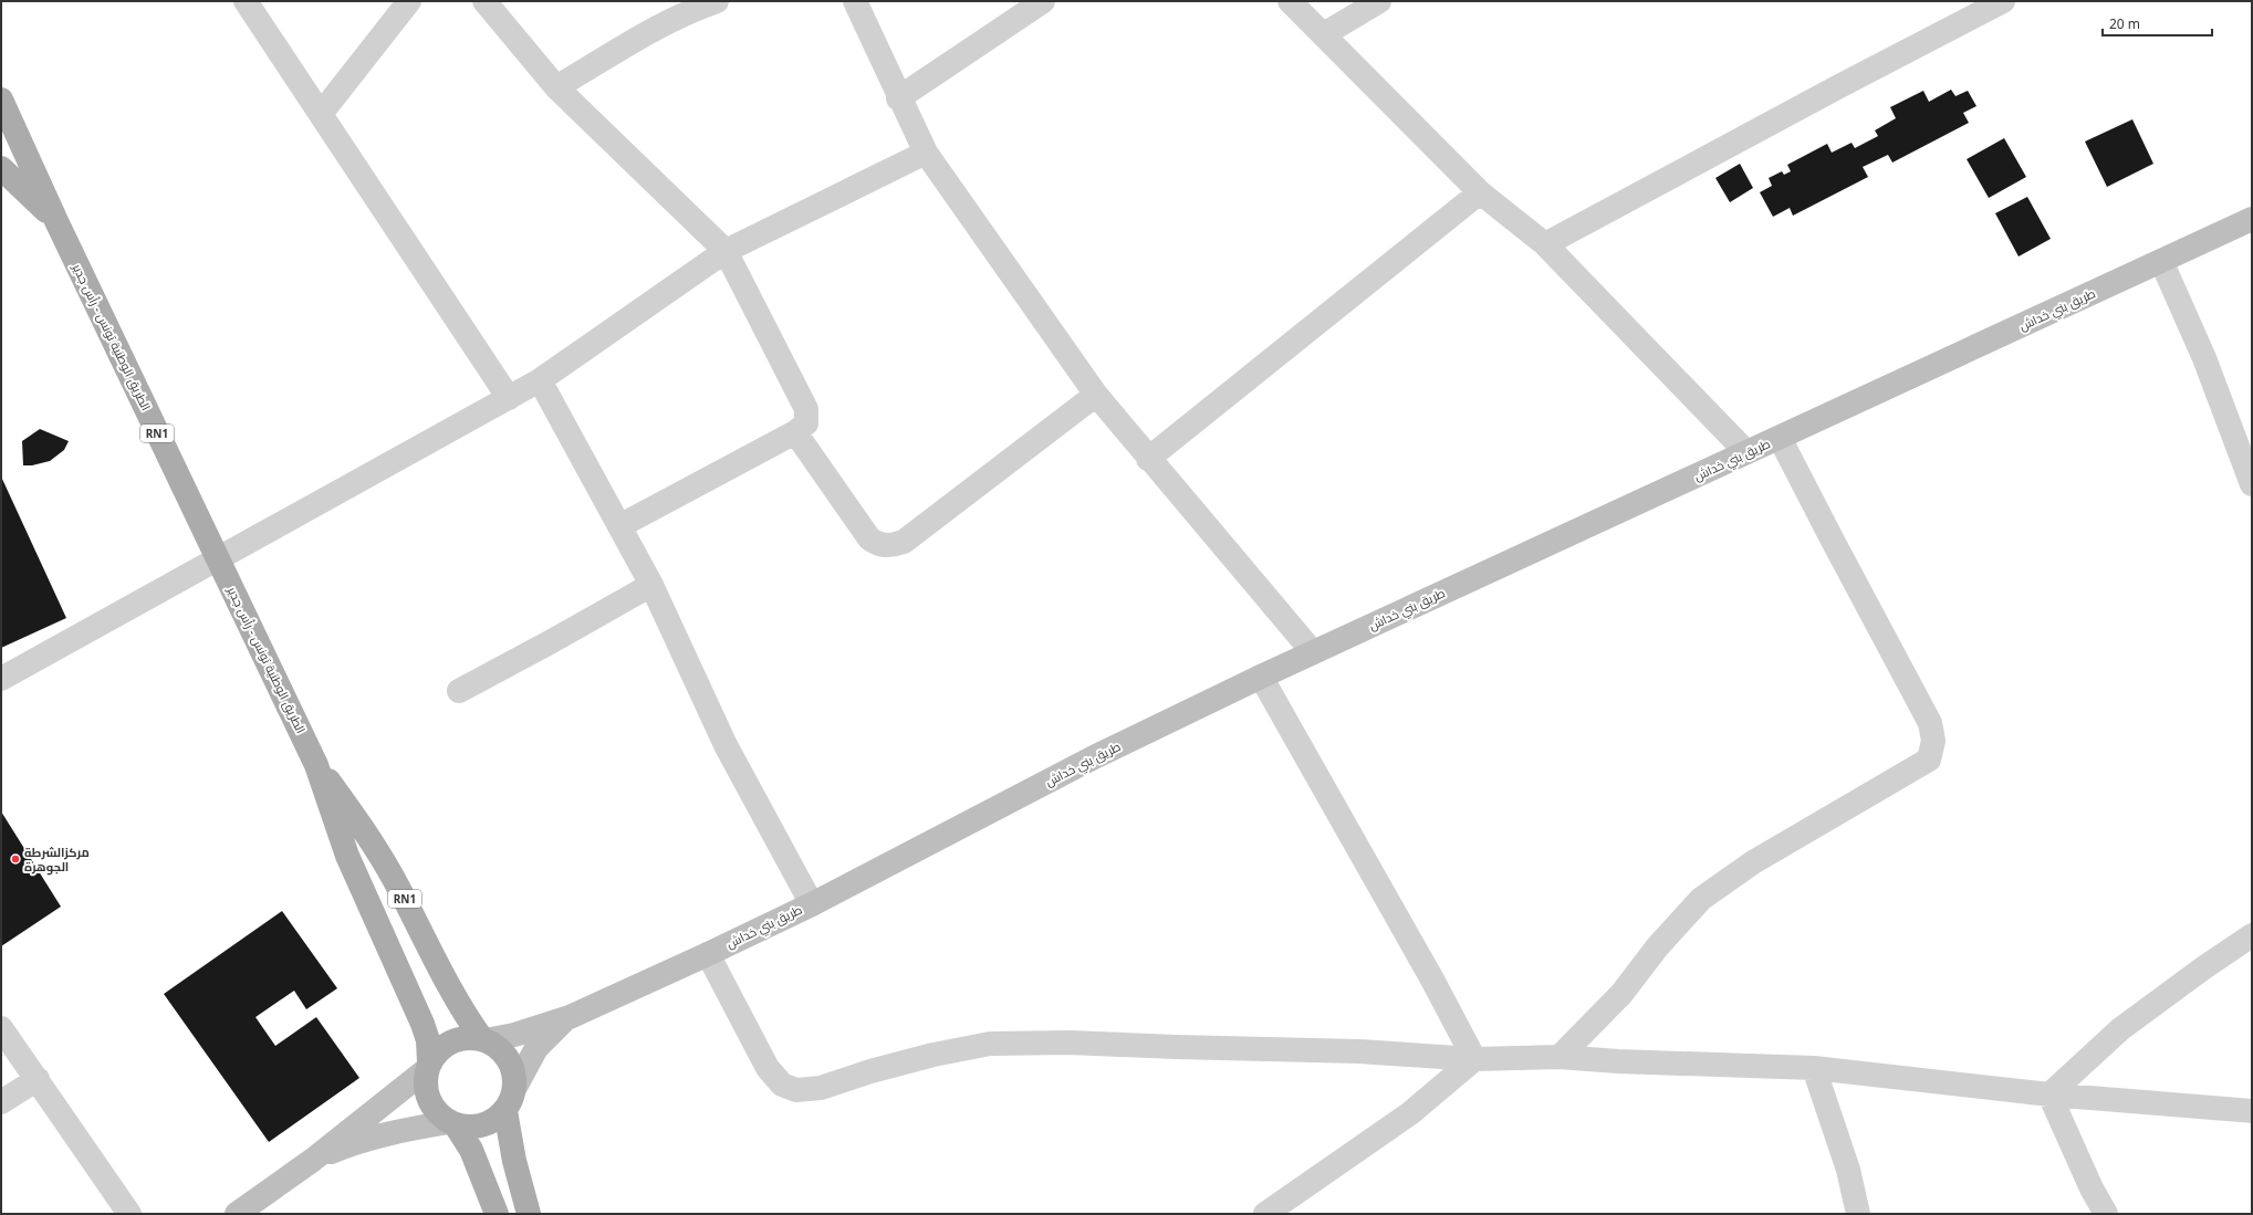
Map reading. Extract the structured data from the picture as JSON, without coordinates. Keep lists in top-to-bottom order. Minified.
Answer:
{"streets":{"main road":["طريق بني خداش","الطريق الوطنية تونس - رأس جدير","RN1"]},"crossings":[["طريق بني خداش","الطريق الوطنية تونس - رأس جدير"]],"places":["مركزالشرطة الجوهرة"],"scale_bar":"20 m"}
